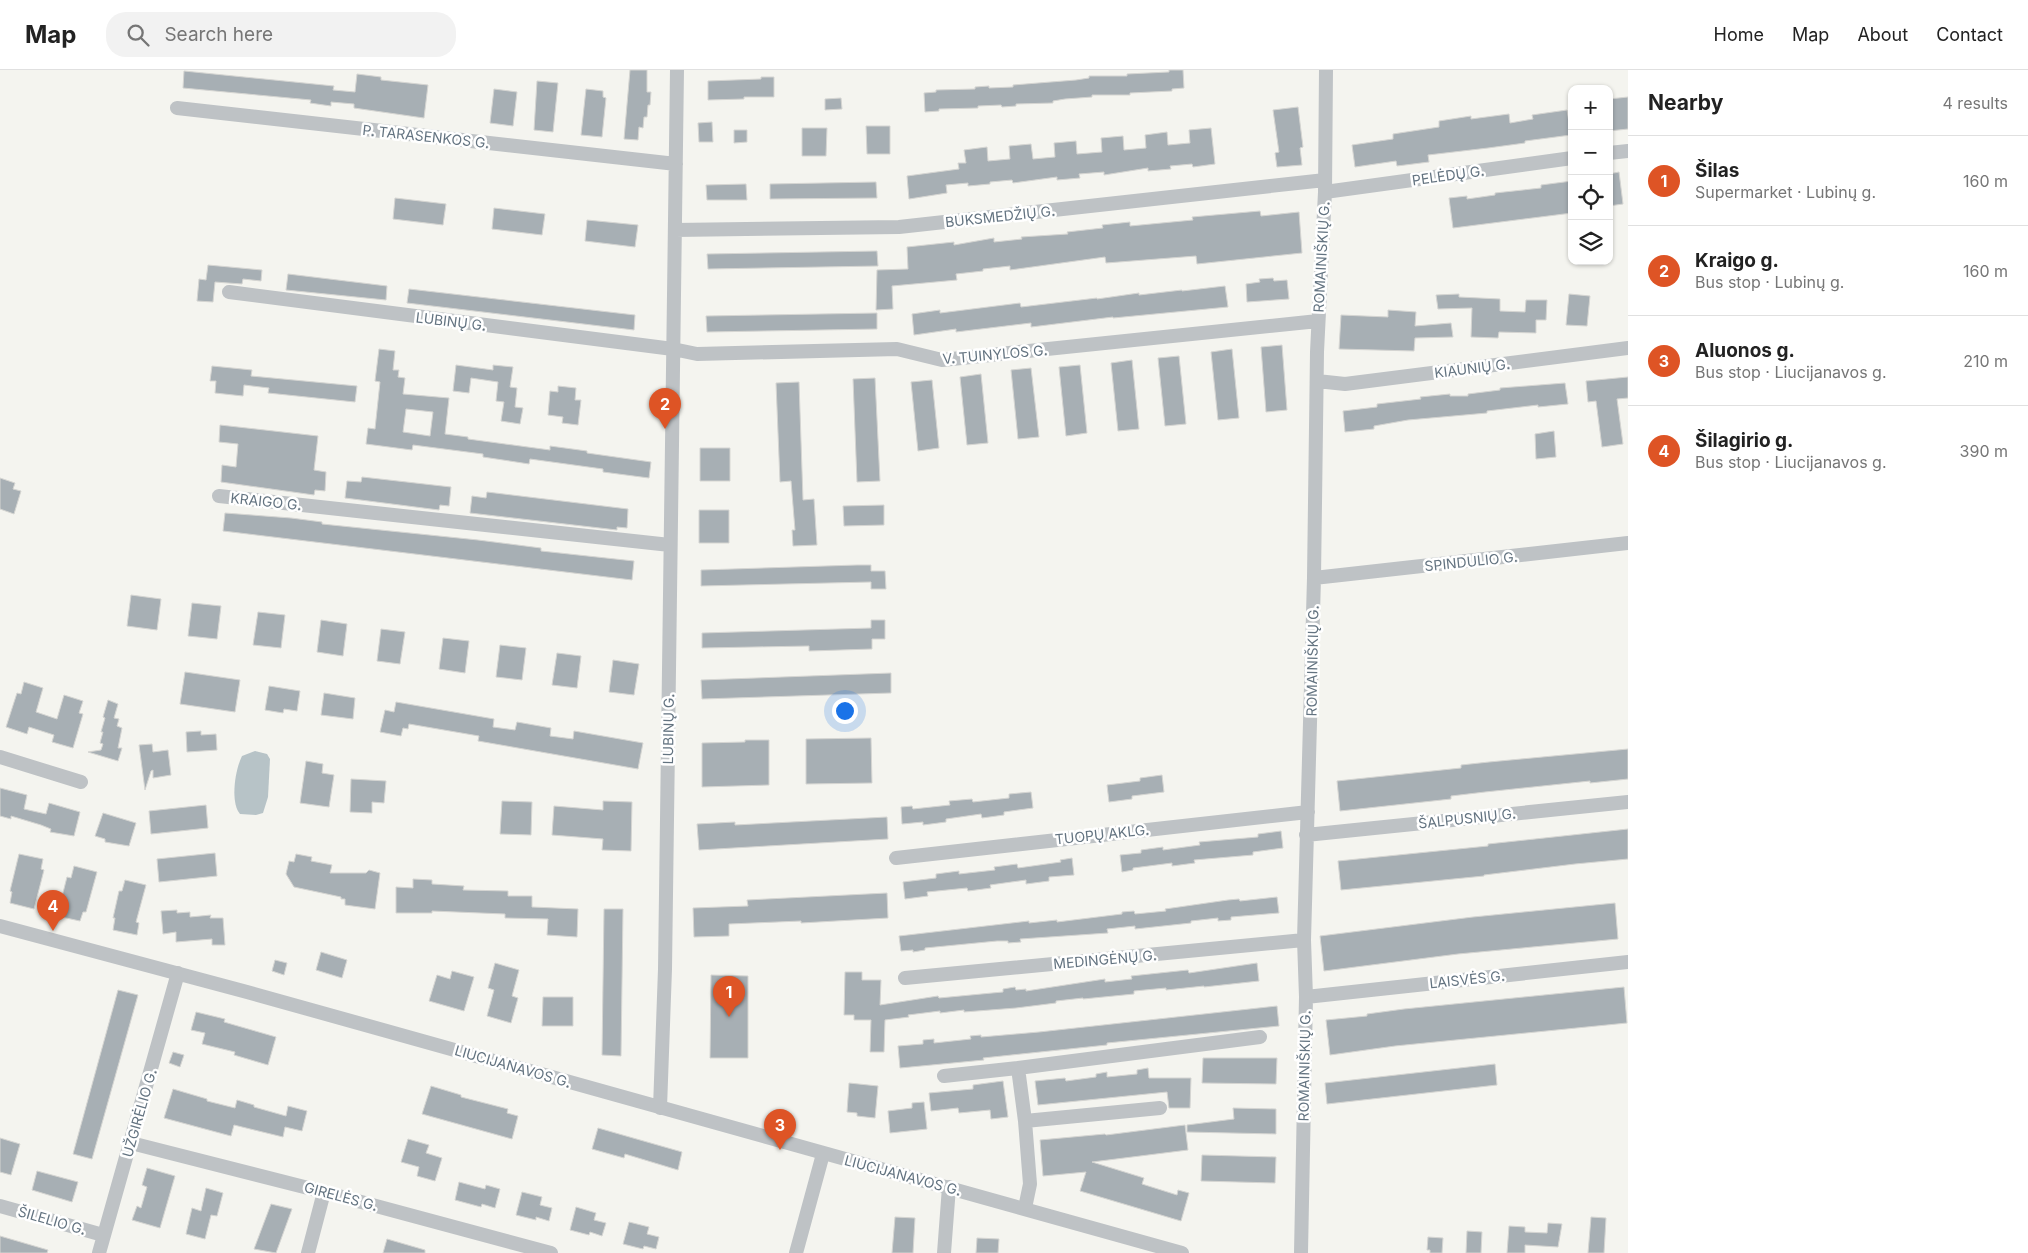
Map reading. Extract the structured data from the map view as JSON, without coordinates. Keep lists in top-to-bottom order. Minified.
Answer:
{"streets":{"street":["P. TARASENKOS G.","PELĖDŲ G.","BUKSMEDŽIŲ G.","ROMAINIŠKIŲ G.","LUBINŲ G.","V. TUINYLOS G.","KIAUNIŲ G.","KRAIGO G.","SPINDULIO G.","ŠALPUSNIŲ G.","TUOPŲ AKLG.","MEDINGĖNŲ G.","LAISVĖS G.","LIUCIJANAVOS G.","UŽGIRĖLIO G.","GIRELĖS G.","ŠILELIO G."]},"crossings":[["P. TARASENKOS G.","LUBINŲ G."],["PELĖDŲ G.","BUKSMEDŽIŲ G."],["PELĖDŲ G.","ROMAINIŠKIŲ G."],["BUKSMEDŽIŲ G.","ROMAINIŠKIŲ G."],["BUKSMEDŽIŲ G.","LUBINŲ G."],["ROMAINIŠKIŲ G.","V. TUINYLOS G."],["ROMAINIŠKIŲ G.","KIAUNIŲ G."],["ROMAINIŠKIŲ G.","SPINDULIO G."],["ROMAINIŠKIŲ G.","ŠALPUSNIŲ G."],["ROMAINIŠKIŲ G.","TUOPŲ AKLG."],["ROMAINIŠKIŲ G.","MEDINGĖNŲ G."],["ROMAINIŠKIŲ G.","LAISVĖS G."],["LUBINŲ G.","V. TUINYLOS G."],["LUBINŲ G.","KRAIGO G."],["LUBINŲ G.","LIUCIJANAVOS G."],["LIUCIJANAVOS G.","UŽGIRĖLIO G."],["UŽGIRĖLIO G.","GIRELĖS G."],["UŽGIRĖLIO G.","ŠILELIO G."]],"page":{"header":"Map","search":"Search here","nav":["Home","Map","About","Contact"],"heading":["Nearby","4 results"],"map_buttons":["+","−"],"list":[{"mark":"1","name":"Šilas","note":"Supermarket · Lubinų g.","value":"160 m"},{"mark":"2","name":"Kraigo g.","note":"Bus stop · Lubinų g.","value":"160 m"},{"mark":"3","name":"Aluonos g.","note":"Bus stop · Liucijanavos g.","value":"210 m"},{"mark":"4","name":"Šilagirio g.","note":"Bus stop · Liucijanavos g.","value":"390 m"}],"pins":["2","4","1","3"]}}
